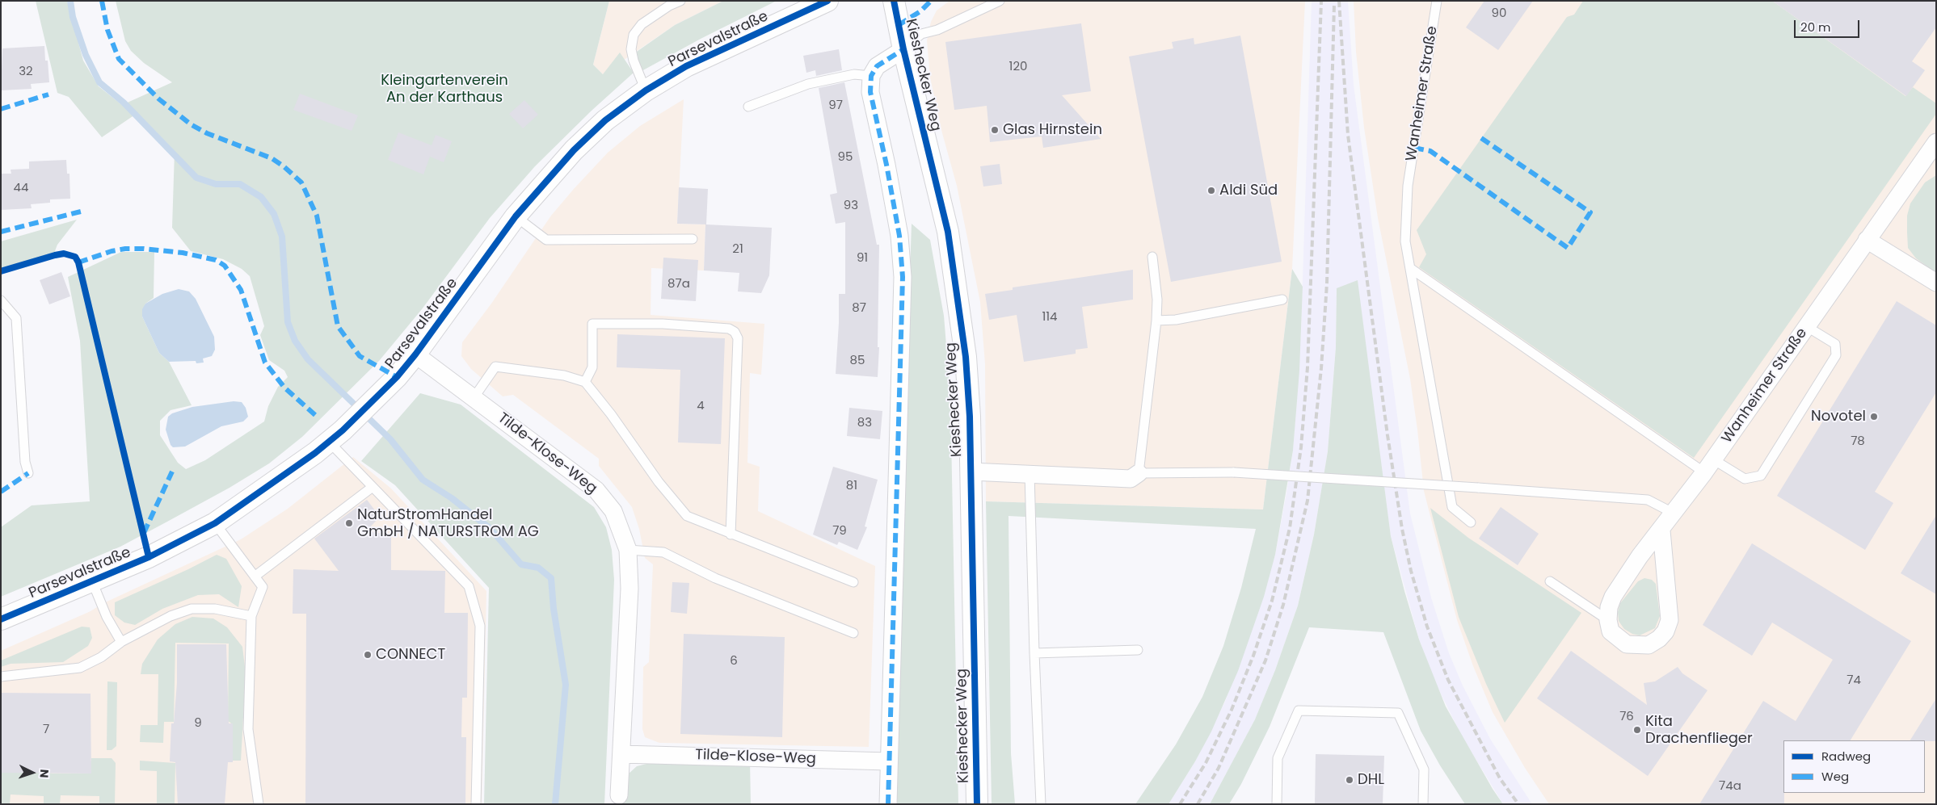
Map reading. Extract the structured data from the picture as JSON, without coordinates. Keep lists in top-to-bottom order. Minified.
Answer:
{"streets":{"street":["Parsevalstraße","Kieshecker Weg","Wanheimer Straße","Tilde-Klose-Weg"]},"crossings":[["Parsevalstraße","Tilde-Klose-Weg"],["Kieshecker Weg","Wanheimer Straße"]],"parks":["Kleingartenverein An der Karthaus"],"places":["Glas Hirnstein","Aldi Süd","Novotel","NaturStromHandel GmbH / NATURSTROM AG","CONNECT","Kita Drachenflieger","DHL"],"house_numbers":["90","120","32","97","95","44","93","21","91","87a","87","114","85","4","83","78","81","79","6","74","76","9","7","74a"],"legend":["Radweg","Weg"],"scale_bar":"20 m","north":"right"}
